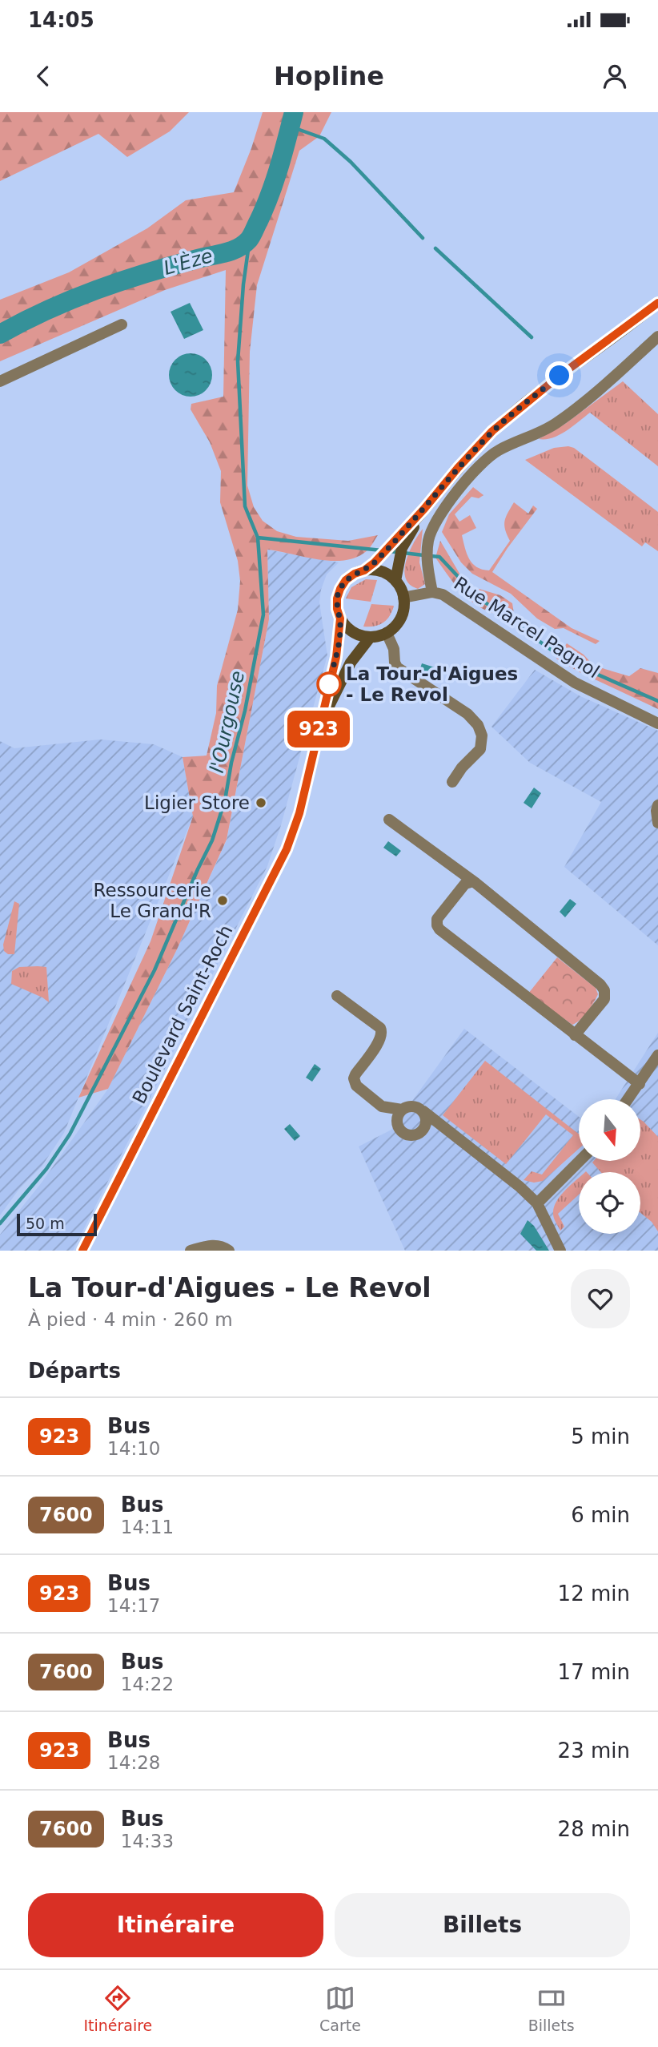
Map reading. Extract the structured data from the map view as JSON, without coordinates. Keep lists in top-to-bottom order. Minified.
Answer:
{"streets":{"main road":["Boulevard Saint-Roch"],"street":["Rue Marcel Pagnol"]},"crossings":[["Rue Marcel Pagnol","Boulevard Saint-Roch"]],"water":["L'Èze","l'Ourgouse"],"places":["La Tour-d'Aigues - Le Revol","Ligier Store","Ressourcerie Le Grand'R"],"lines":["bus line 923"],"scale_bar":"50 m","north":"bottom","page":{"status":"14:05","header":"Hopline","on_map":"923","scale":"50 m","heading":[["La Tour-d'Aigues - Le Revol","À pied · 4 min · 260 m"],"Départs"],"list":[{"mark":"923","name":"Bus","note":"14:10","value":"5 min"},{"mark":"7600","name":"Bus","note":"14:11","value":"6 min"},{"mark":"923","name":"Bus","note":"14:17","value":"12 min"},{"mark":"7600","name":"Bus","note":"14:22","value":"17 min"},{"mark":"923","name":"Bus","note":"14:28","value":"23 min"},{"mark":"7600","name":"Bus","note":"14:33","value":"28 min"}],"buttons":["Itinéraire","Billets"],"tabs":["Itinéraire","Carte","Billets"]}}
